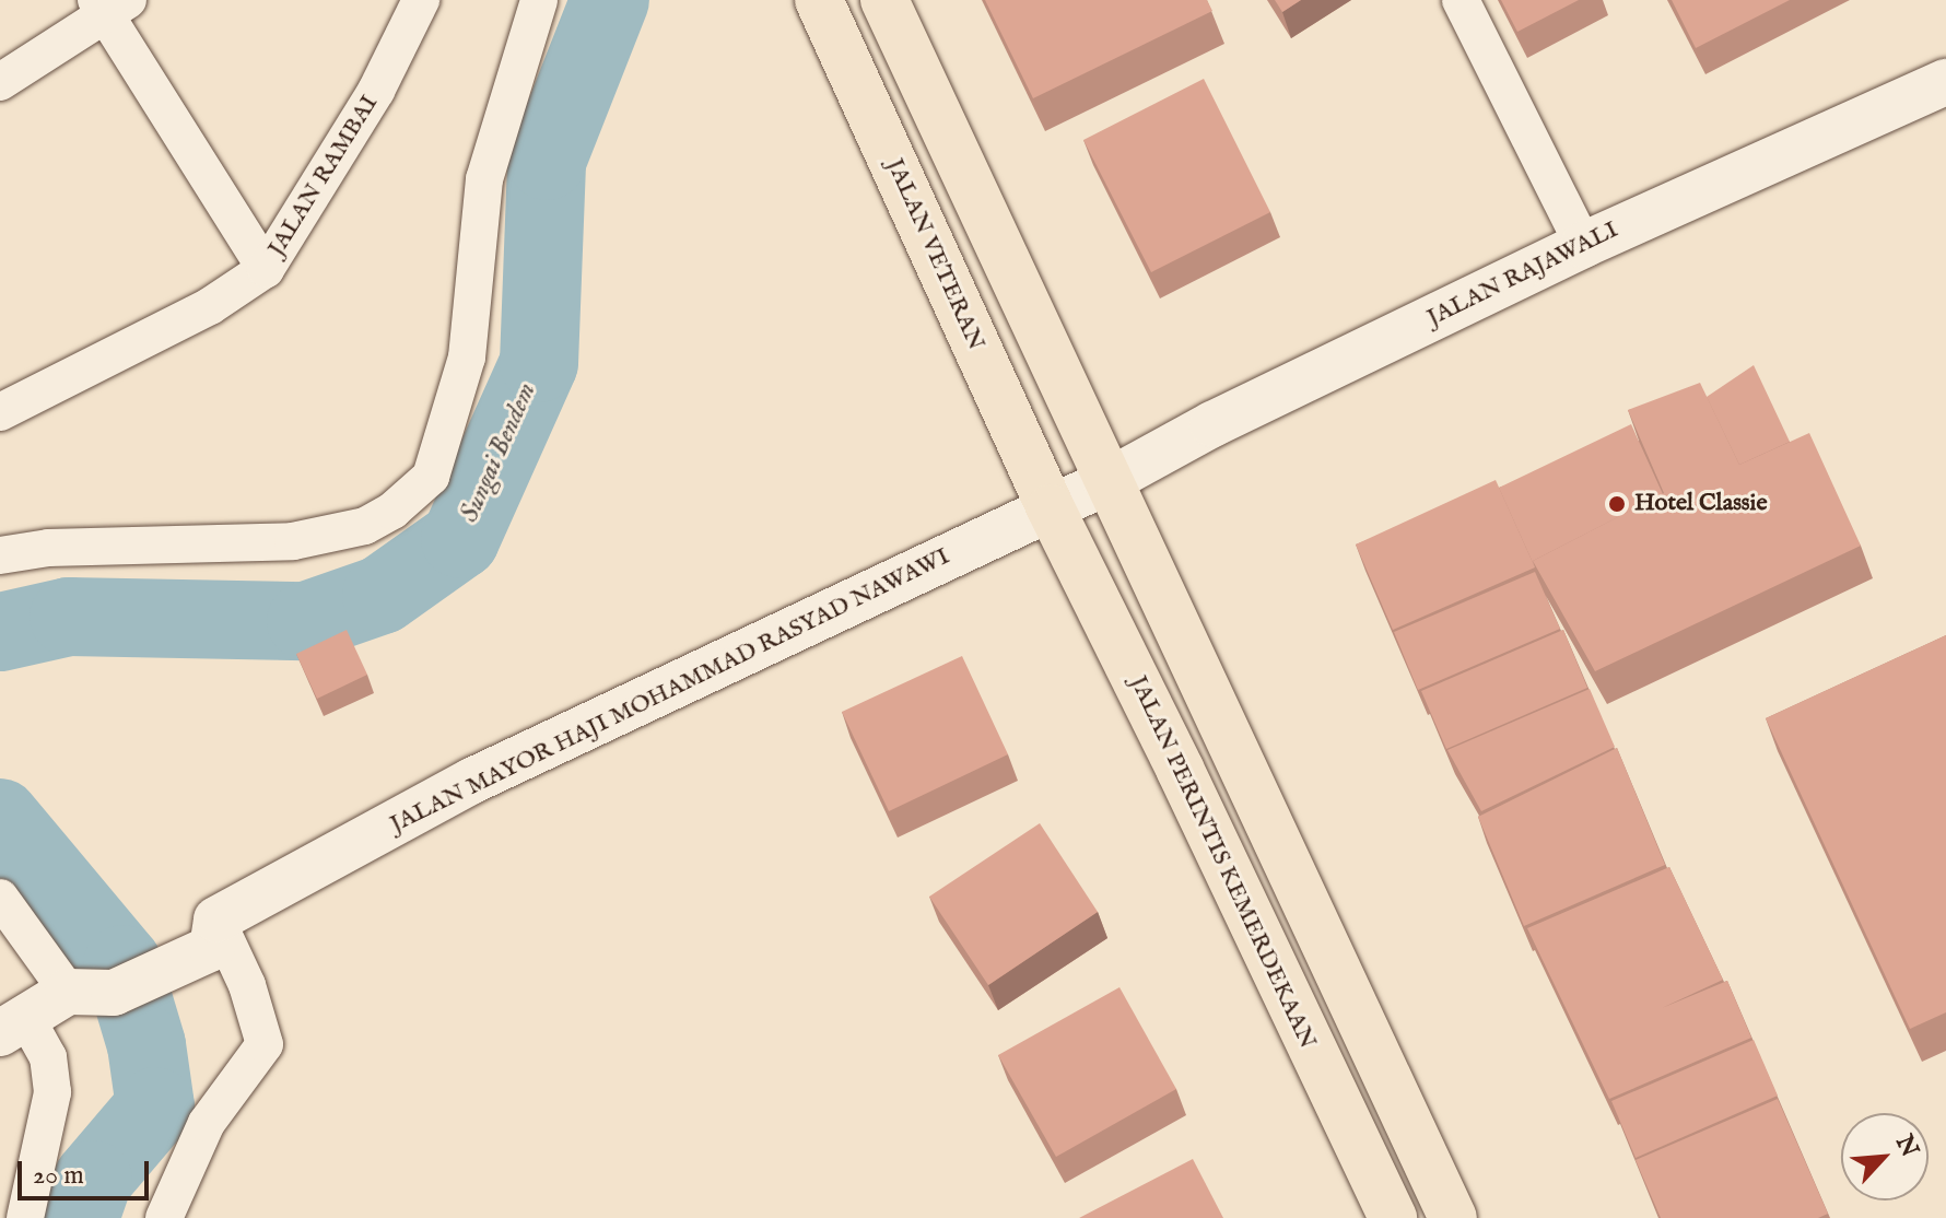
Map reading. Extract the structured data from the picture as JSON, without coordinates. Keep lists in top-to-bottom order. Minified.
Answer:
{"streets":{"highway":["JALAN VETERAN","JALAN PERINTIS KEMERDEKAAN"],"street":["JALAN RAMBAI","JALAN RAJAWALI","JALAN MAYOR HAJI MOHAMMAD RASYAD NAWAWI"]},"crossings":[["JALAN VETERAN","JALAN MAYOR HAJI MOHAMMAD RASYAD NAWAWI"],["JALAN VETERAN","JALAN PERINTIS KEMERDEKAAN"],["JALAN RAJAWALI","JALAN MAYOR HAJI MOHAMMAD RASYAD NAWAWI"],["JALAN MAYOR HAJI MOHAMMAD RASYAD NAWAWI","JALAN PERINTIS KEMERDEKAAN"]],"water":["Sungai Bendem"],"places":["Hotel Classie"],"scale_bar":"20 m","north":"top right"}
